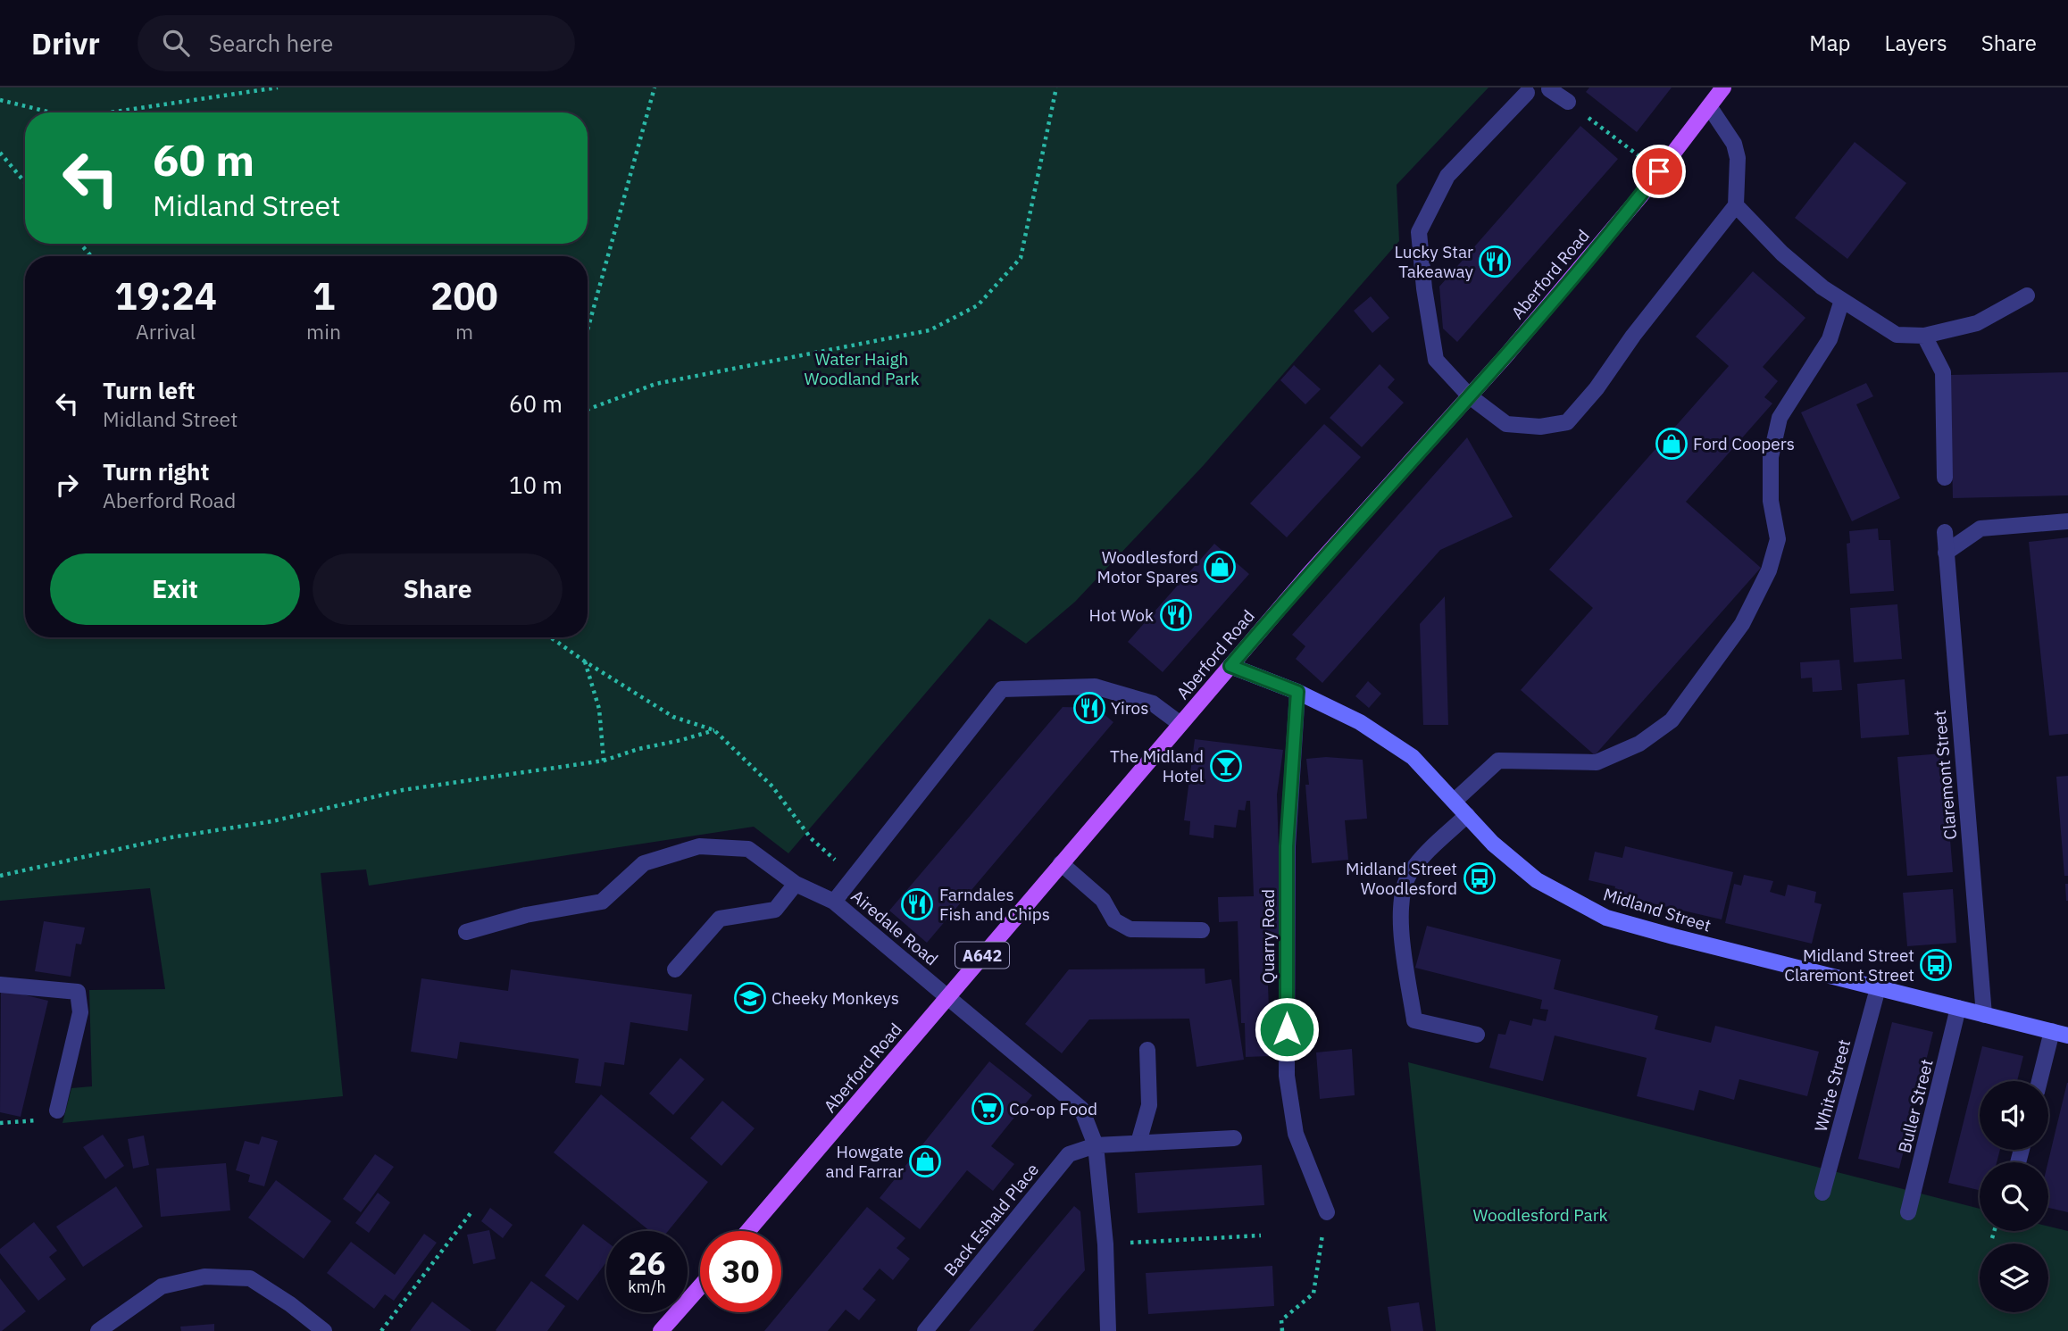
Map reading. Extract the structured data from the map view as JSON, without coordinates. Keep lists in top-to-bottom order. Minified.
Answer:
{"streets":{"main road":["Aberford Road","A642"],"street":["Claremont Street","Midland Street","Airedale Road","Quarry Road","White Street","Buller Street","Back Eshald Place"]},"crossings":[["Aberford Road","Midland Street"],["Aberford Road","Airedale Road"],["Claremont Street","Midland Street"],["Midland Street","Quarry Road"],["Midland Street","White Street"],["Midland Street","Buller Street"],["Airedale Road","Back Eshald Place"]],"parks":["Water Haigh Woodland Park","Woodlesford Park"],"places":{"restaurant":["Lucky Star Takeaway","Hot Wok","Yiros","Farndales Fish and Chips"],"shop":["Ford Coopers","Woodlesford Motor Spares","Howgate and Farrar"],"bar":["The Midland Hotel"],"bus stop":["Midland Street Woodlesford","Midland Street Claremont Street"],"school or university":["Cheeky Monkeys"],"supermarket":["Co-op Food"]},"page":{"header":"Drivr","search":"Search here","nav":["Map","Layers","Share"],"turn":["60 m","Midland Street"],"eta":["19:24","Arrival","1","min","200","m"],"list":[{"name":"Turn left","note":"Midland Street","value":"60 m"},{"name":"Turn right","note":"Aberford Road","value":"10 m"}],"buttons":["Exit","Share"],"speed":"26 km/h","limit":"30"}}
